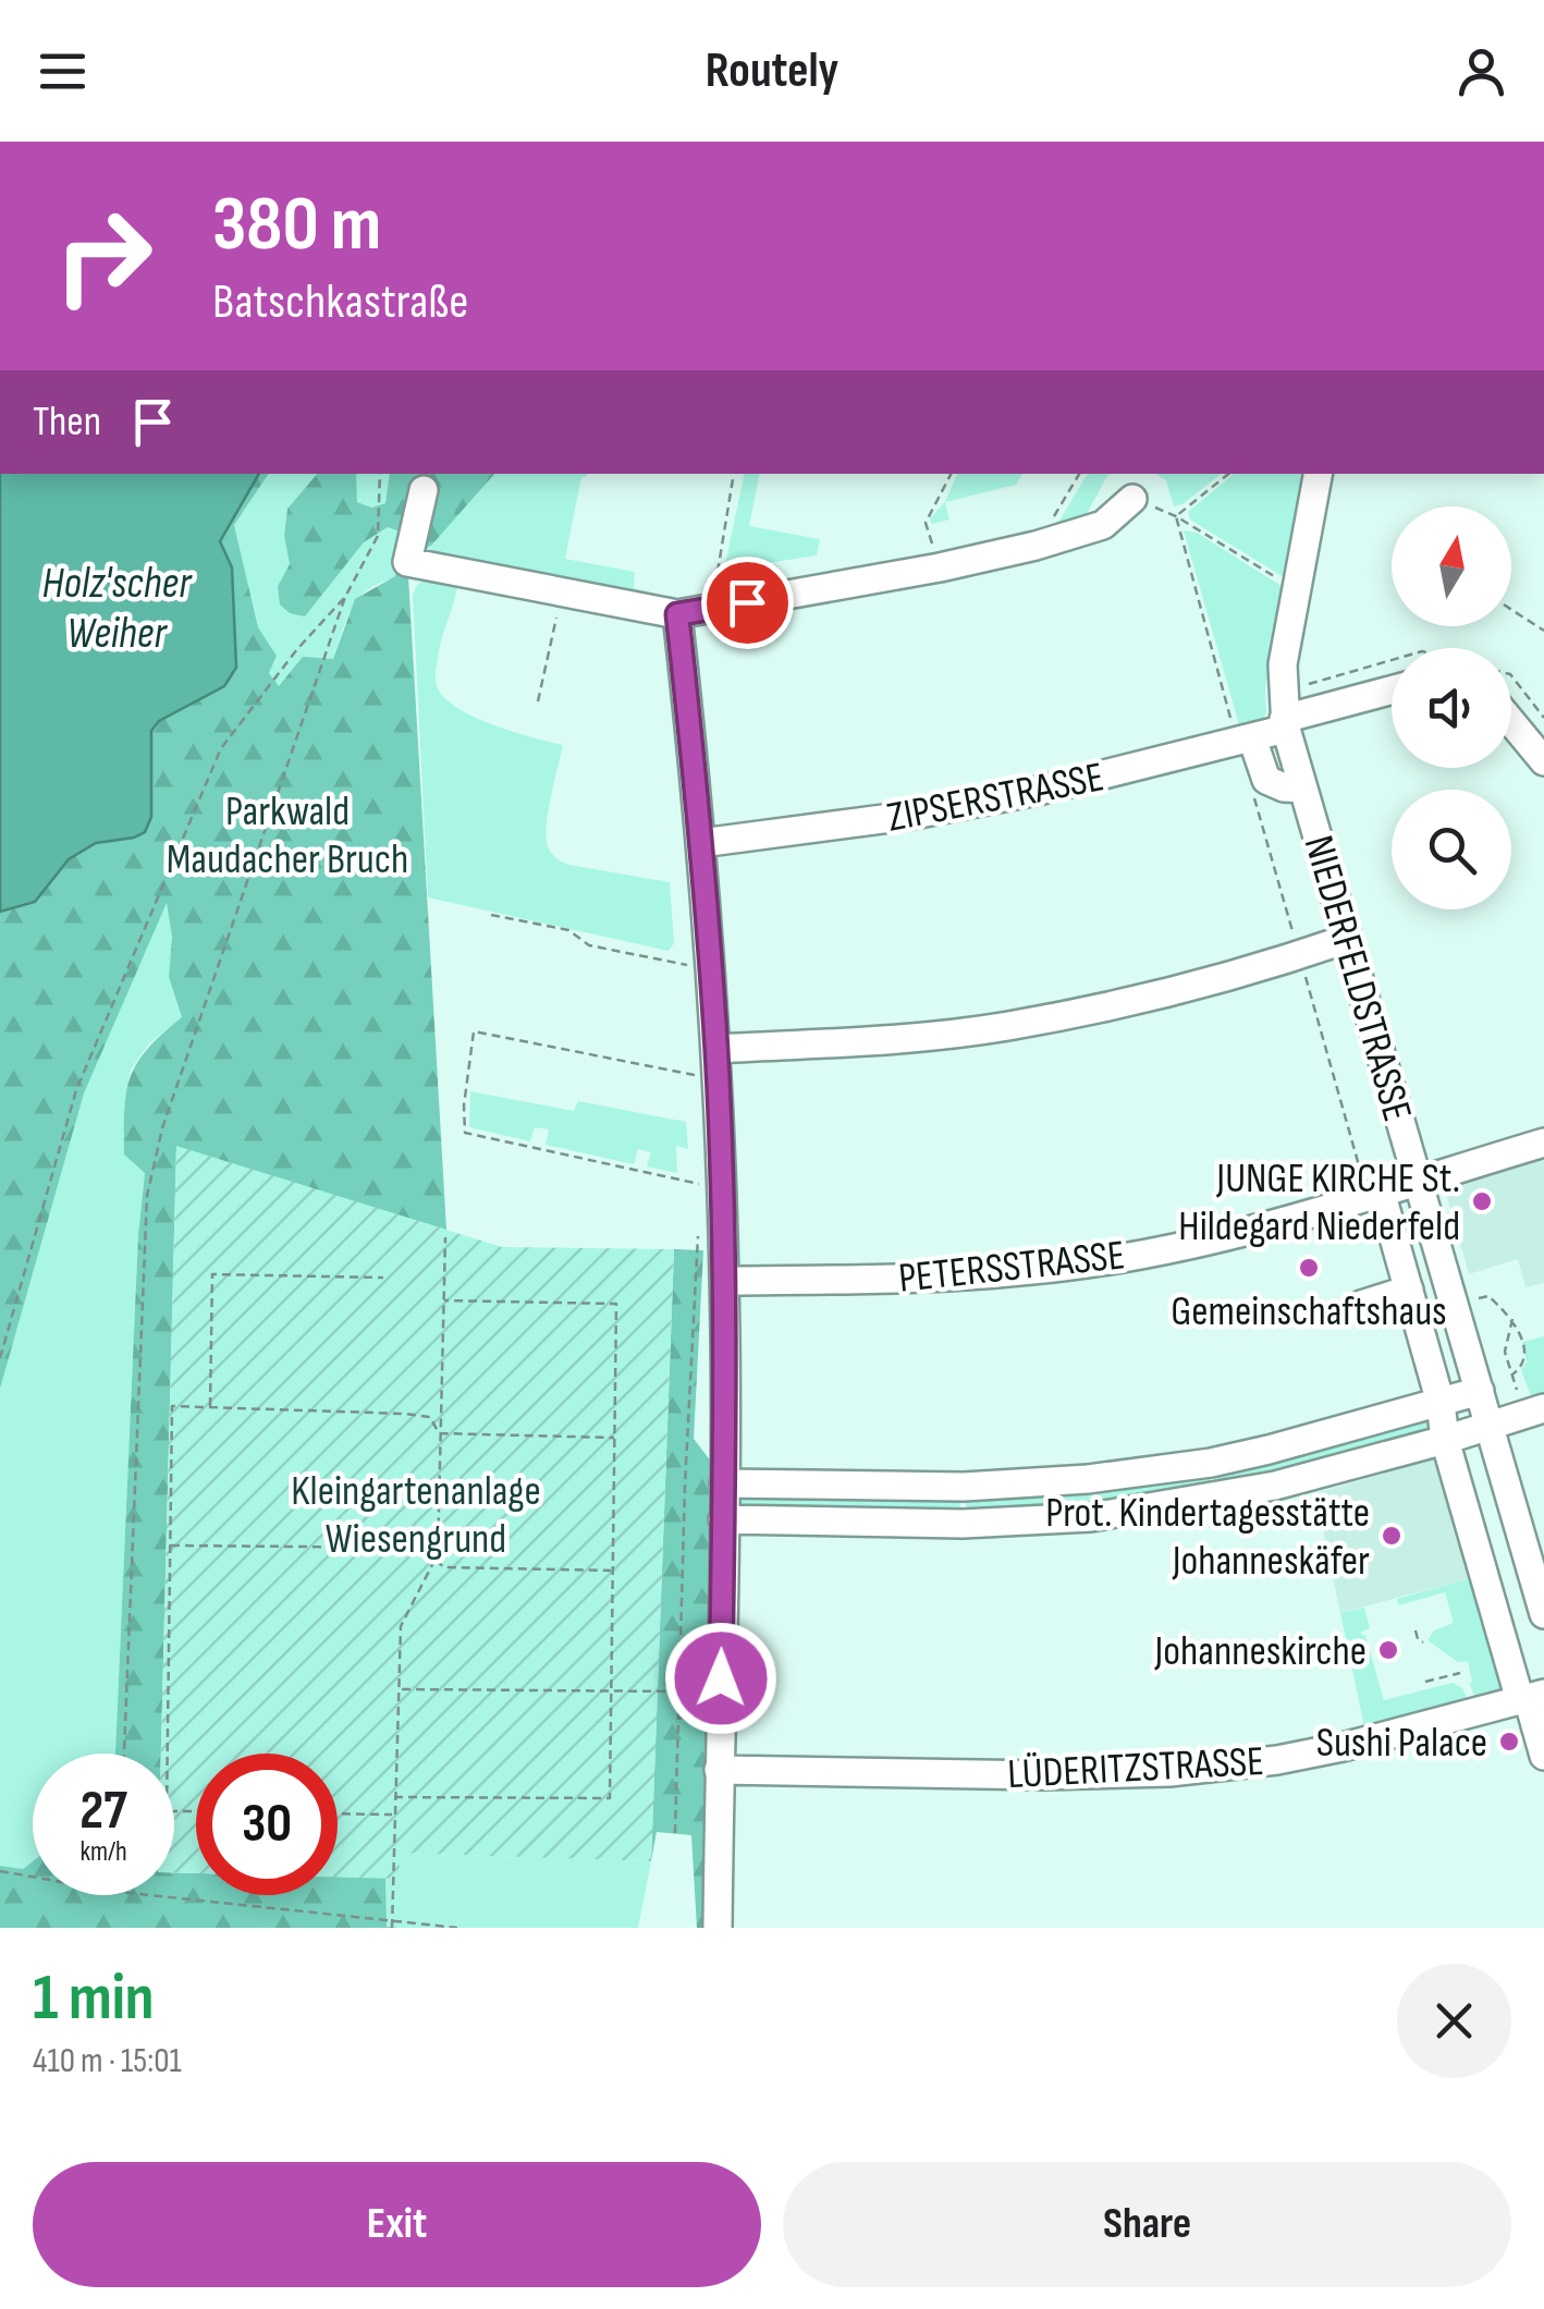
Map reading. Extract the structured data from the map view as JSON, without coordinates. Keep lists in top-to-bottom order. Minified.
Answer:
{"streets":{"street":["ZIPSERSTRASSE","NIEDERFELDSTRASSE","PETERSSTRASSE","LÜDERITZSTRASSE"]},"crossings":[["ZIPSERSTRASSE","NIEDERFELDSTRASSE"],["NIEDERFELDSTRASSE","PETERSSTRASSE"]],"water":["Holz'scher Weiher"],"parks":["Parkwald Maudacher Bruch","Kleingartenanlage Wiesengrund"],"places":["JUNGE KIRCHE St. Hildegard Niederfeld","Gemeinschaftshaus","Prot. Kindertagesstätte Johanneskäfer","Johanneskirche","Sushi Palace"],"north":"top","page":{"header":"Routely","turn":["380 m","Batschkastraße"],"then":"Then","speed":"27 km/h","limit":"30","heading":["1 min","410 m · 15:01"],"buttons":["Exit","Share"]}}
